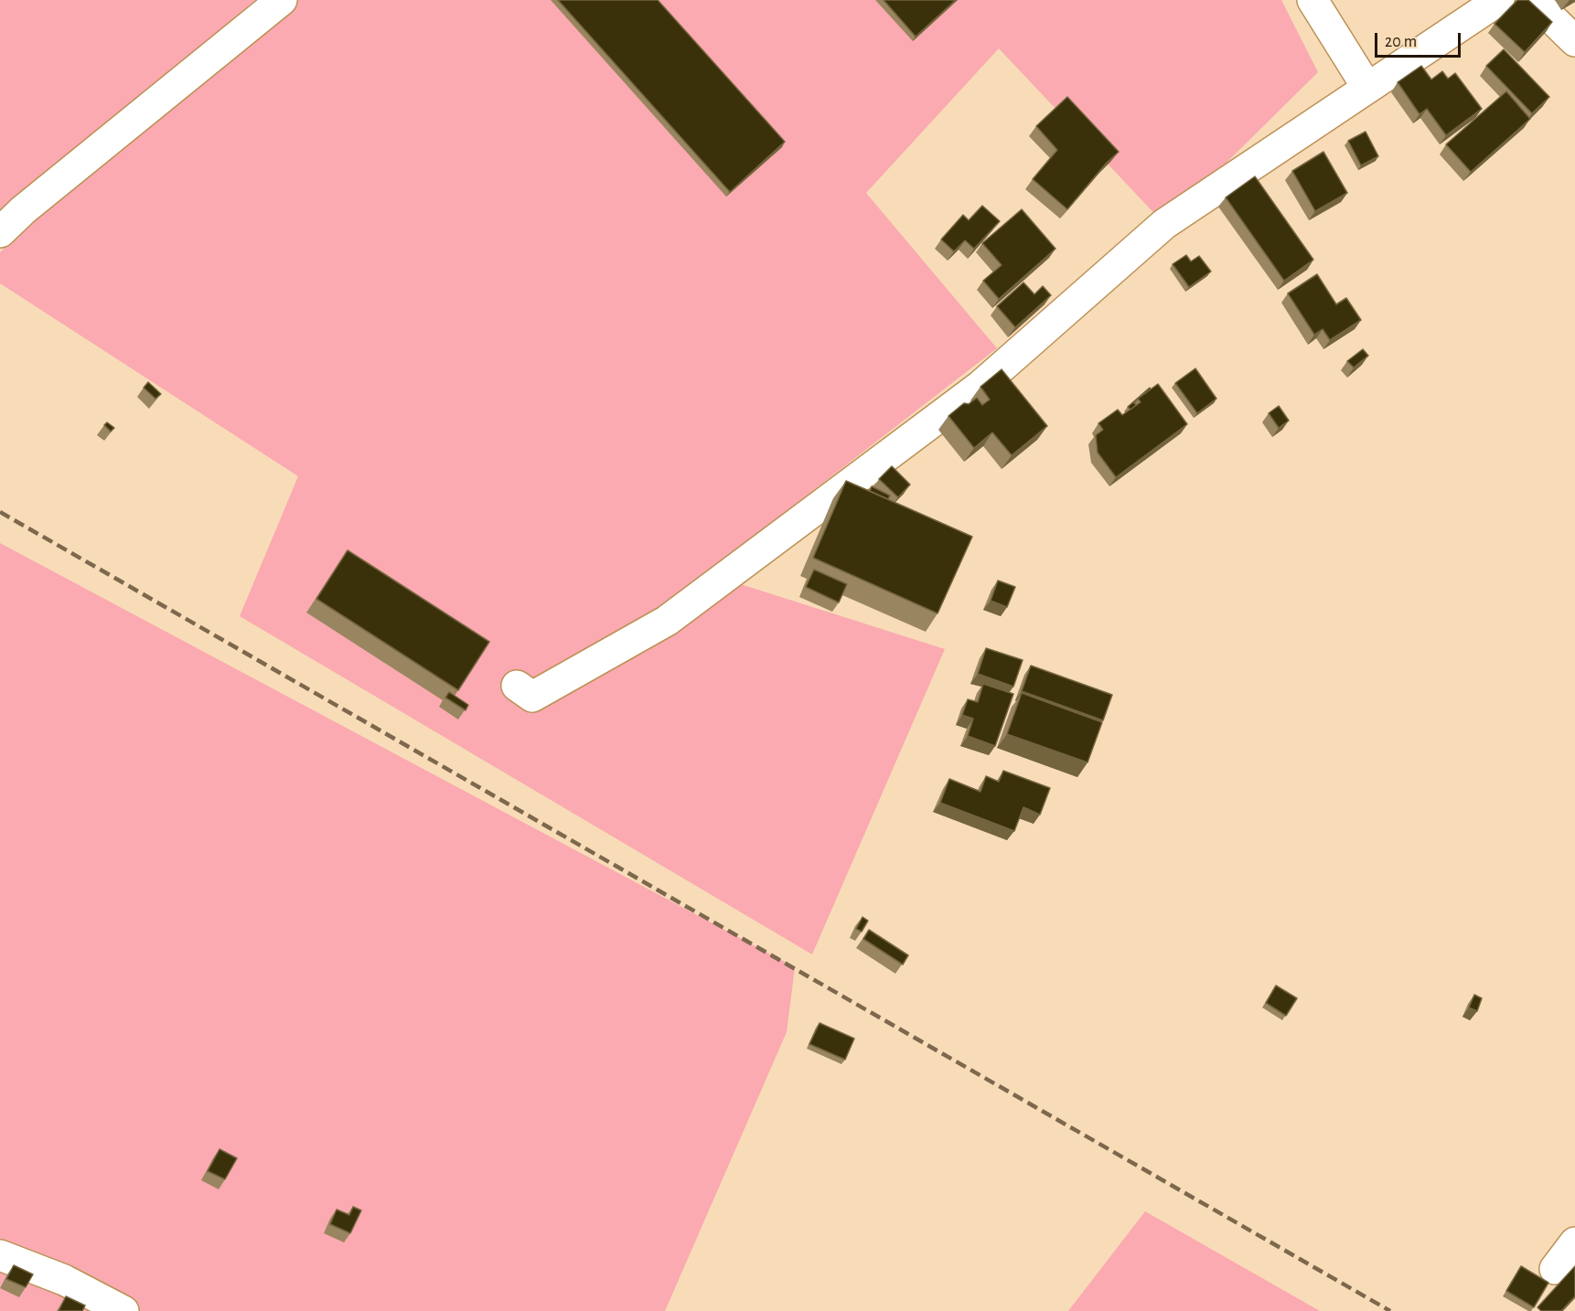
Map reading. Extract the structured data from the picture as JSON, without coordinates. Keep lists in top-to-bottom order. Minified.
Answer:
{"scale_bar":"20 m"}
